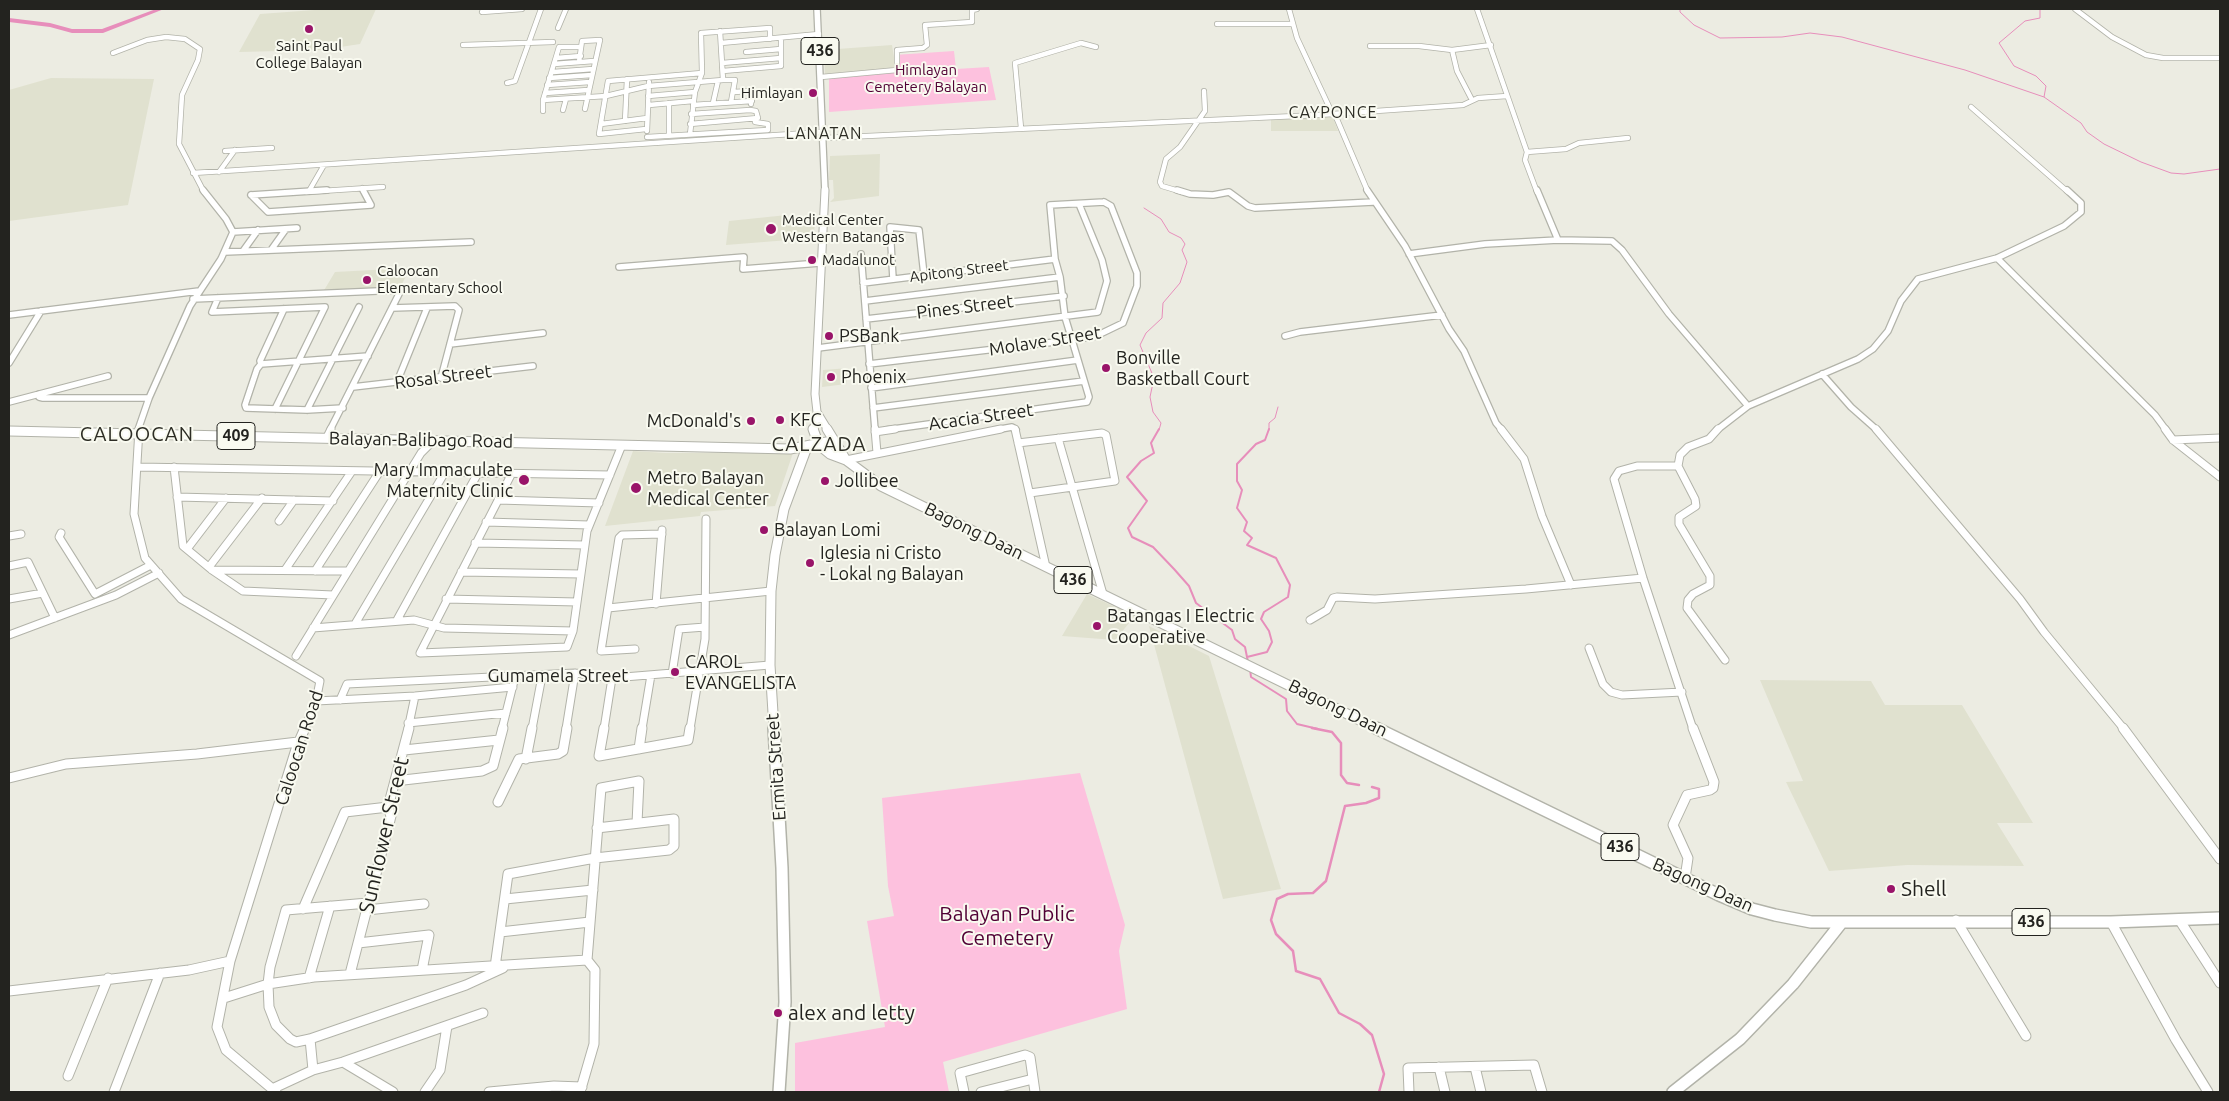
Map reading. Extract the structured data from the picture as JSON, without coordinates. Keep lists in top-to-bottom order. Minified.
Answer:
{"streets":{"main road":["436","409","Balayan-Balibago Road","Bagong Daan","Ermita Street"],"street":["Apitong Street","Pines Street","Molave Street","Rosal Street","Acacia Street","Gumamela Street","Caloocan Road","Sunflower Street"]},"crossings":[["436","Balayan-Balibago Road"],["436","Bagong Daan"],["Apitong Street","Molave Street"],["Balayan-Balibago Road","Bagong Daan"],["Balayan-Balibago Road","Caloocan Road"],["Balayan-Balibago Road","Ermita Street"],["Gumamela Street","Ermita Street"]],"districts":["CAYPONCE","LANATAN","CALOOCAN","CALZADA"],"parks":["Himlayan Cemetery Balayan","Balayan Public Cemetery"],"places":["Saint Paul College Balayan","Himlayan","Medical Center Western Batangas","Madalunot","Caloocan Elementary School","PSBank","Bonville Basketball Court","Phoenix","KFC","McDonald's","Mary Immaculate Maternity Clinic","Jollibee","Metro Balayan Medical Center","Balayan Lomi","Iglesia ni Cristo - Lokal ng Balayan","Batangas I Electric Cooperative","CAROL EVANGELISTA","Shell","alex and letty"]}
